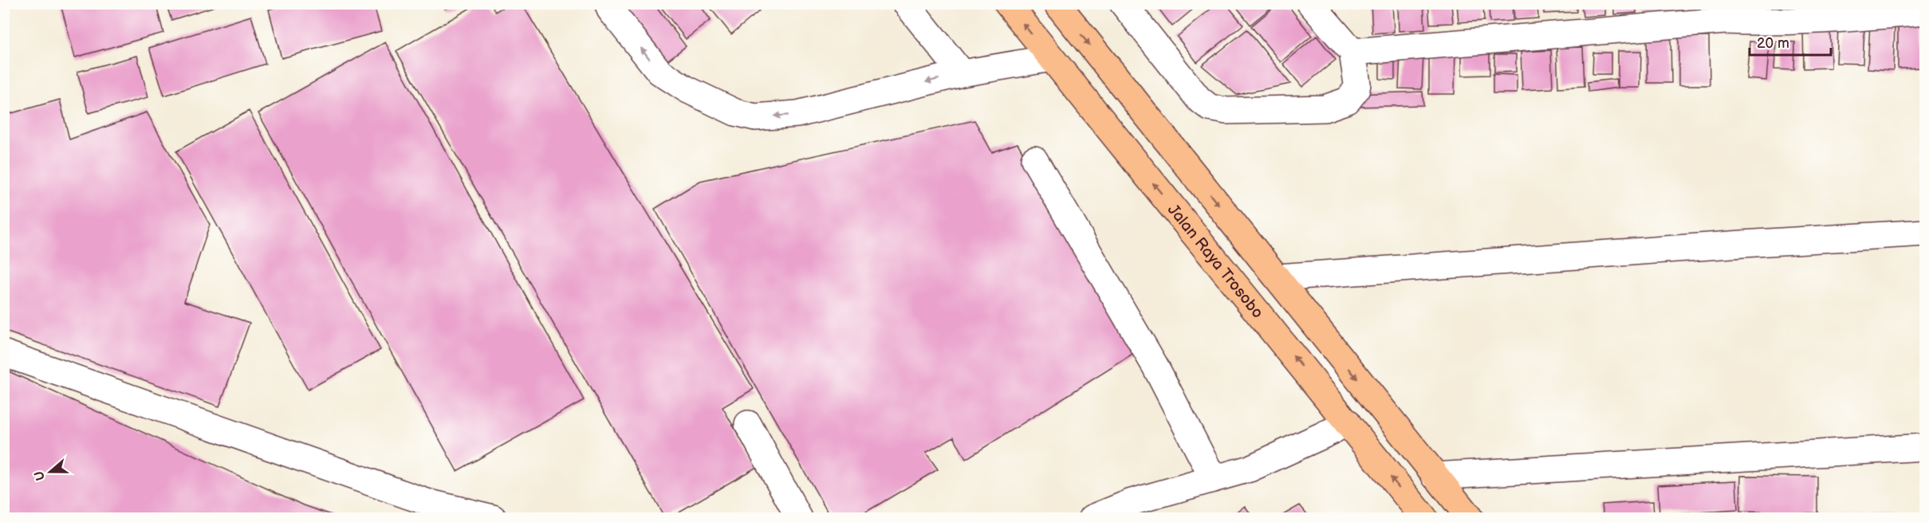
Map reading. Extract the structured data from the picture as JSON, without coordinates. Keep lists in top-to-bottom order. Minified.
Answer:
{"streets":{"highway":["Jalan Raya Trosobo"]},"scale_bar":"20 m","north":"left"}
